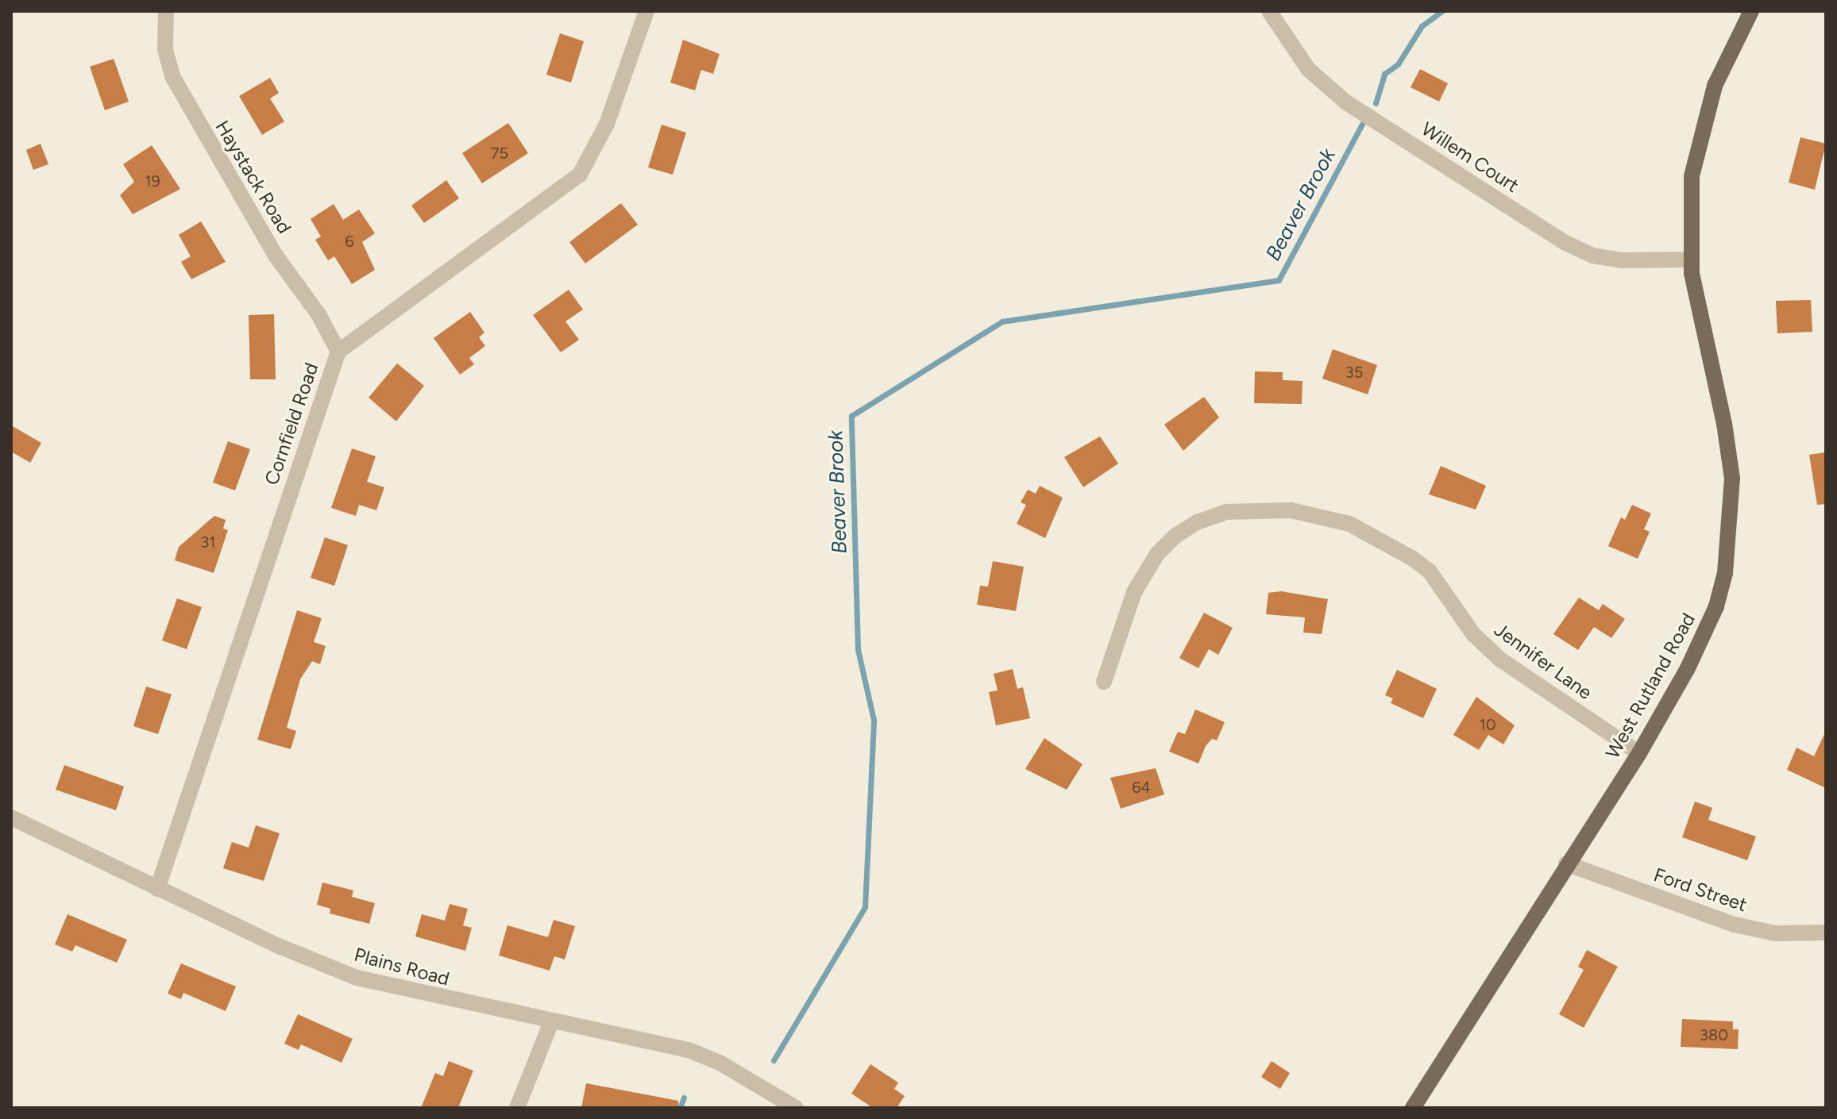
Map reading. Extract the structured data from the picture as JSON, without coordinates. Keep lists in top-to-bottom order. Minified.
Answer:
{"streets":{"main road":["West Rutland Road"],"street":["Willem Court","Haystack Road","Cornfield Road","Jennifer Lane","Ford Street","Plains Road"]},"crossings":[["Willem Court","West Rutland Road"],["Haystack Road","Cornfield Road"],["Cornfield Road","Plains Road"],["Jennifer Lane","West Rutland Road"],["West Rutland Road","Ford Street"]],"water":["Beaver Brook"],"house_numbers":["75","19","6","35","31","10","64","380"]}
